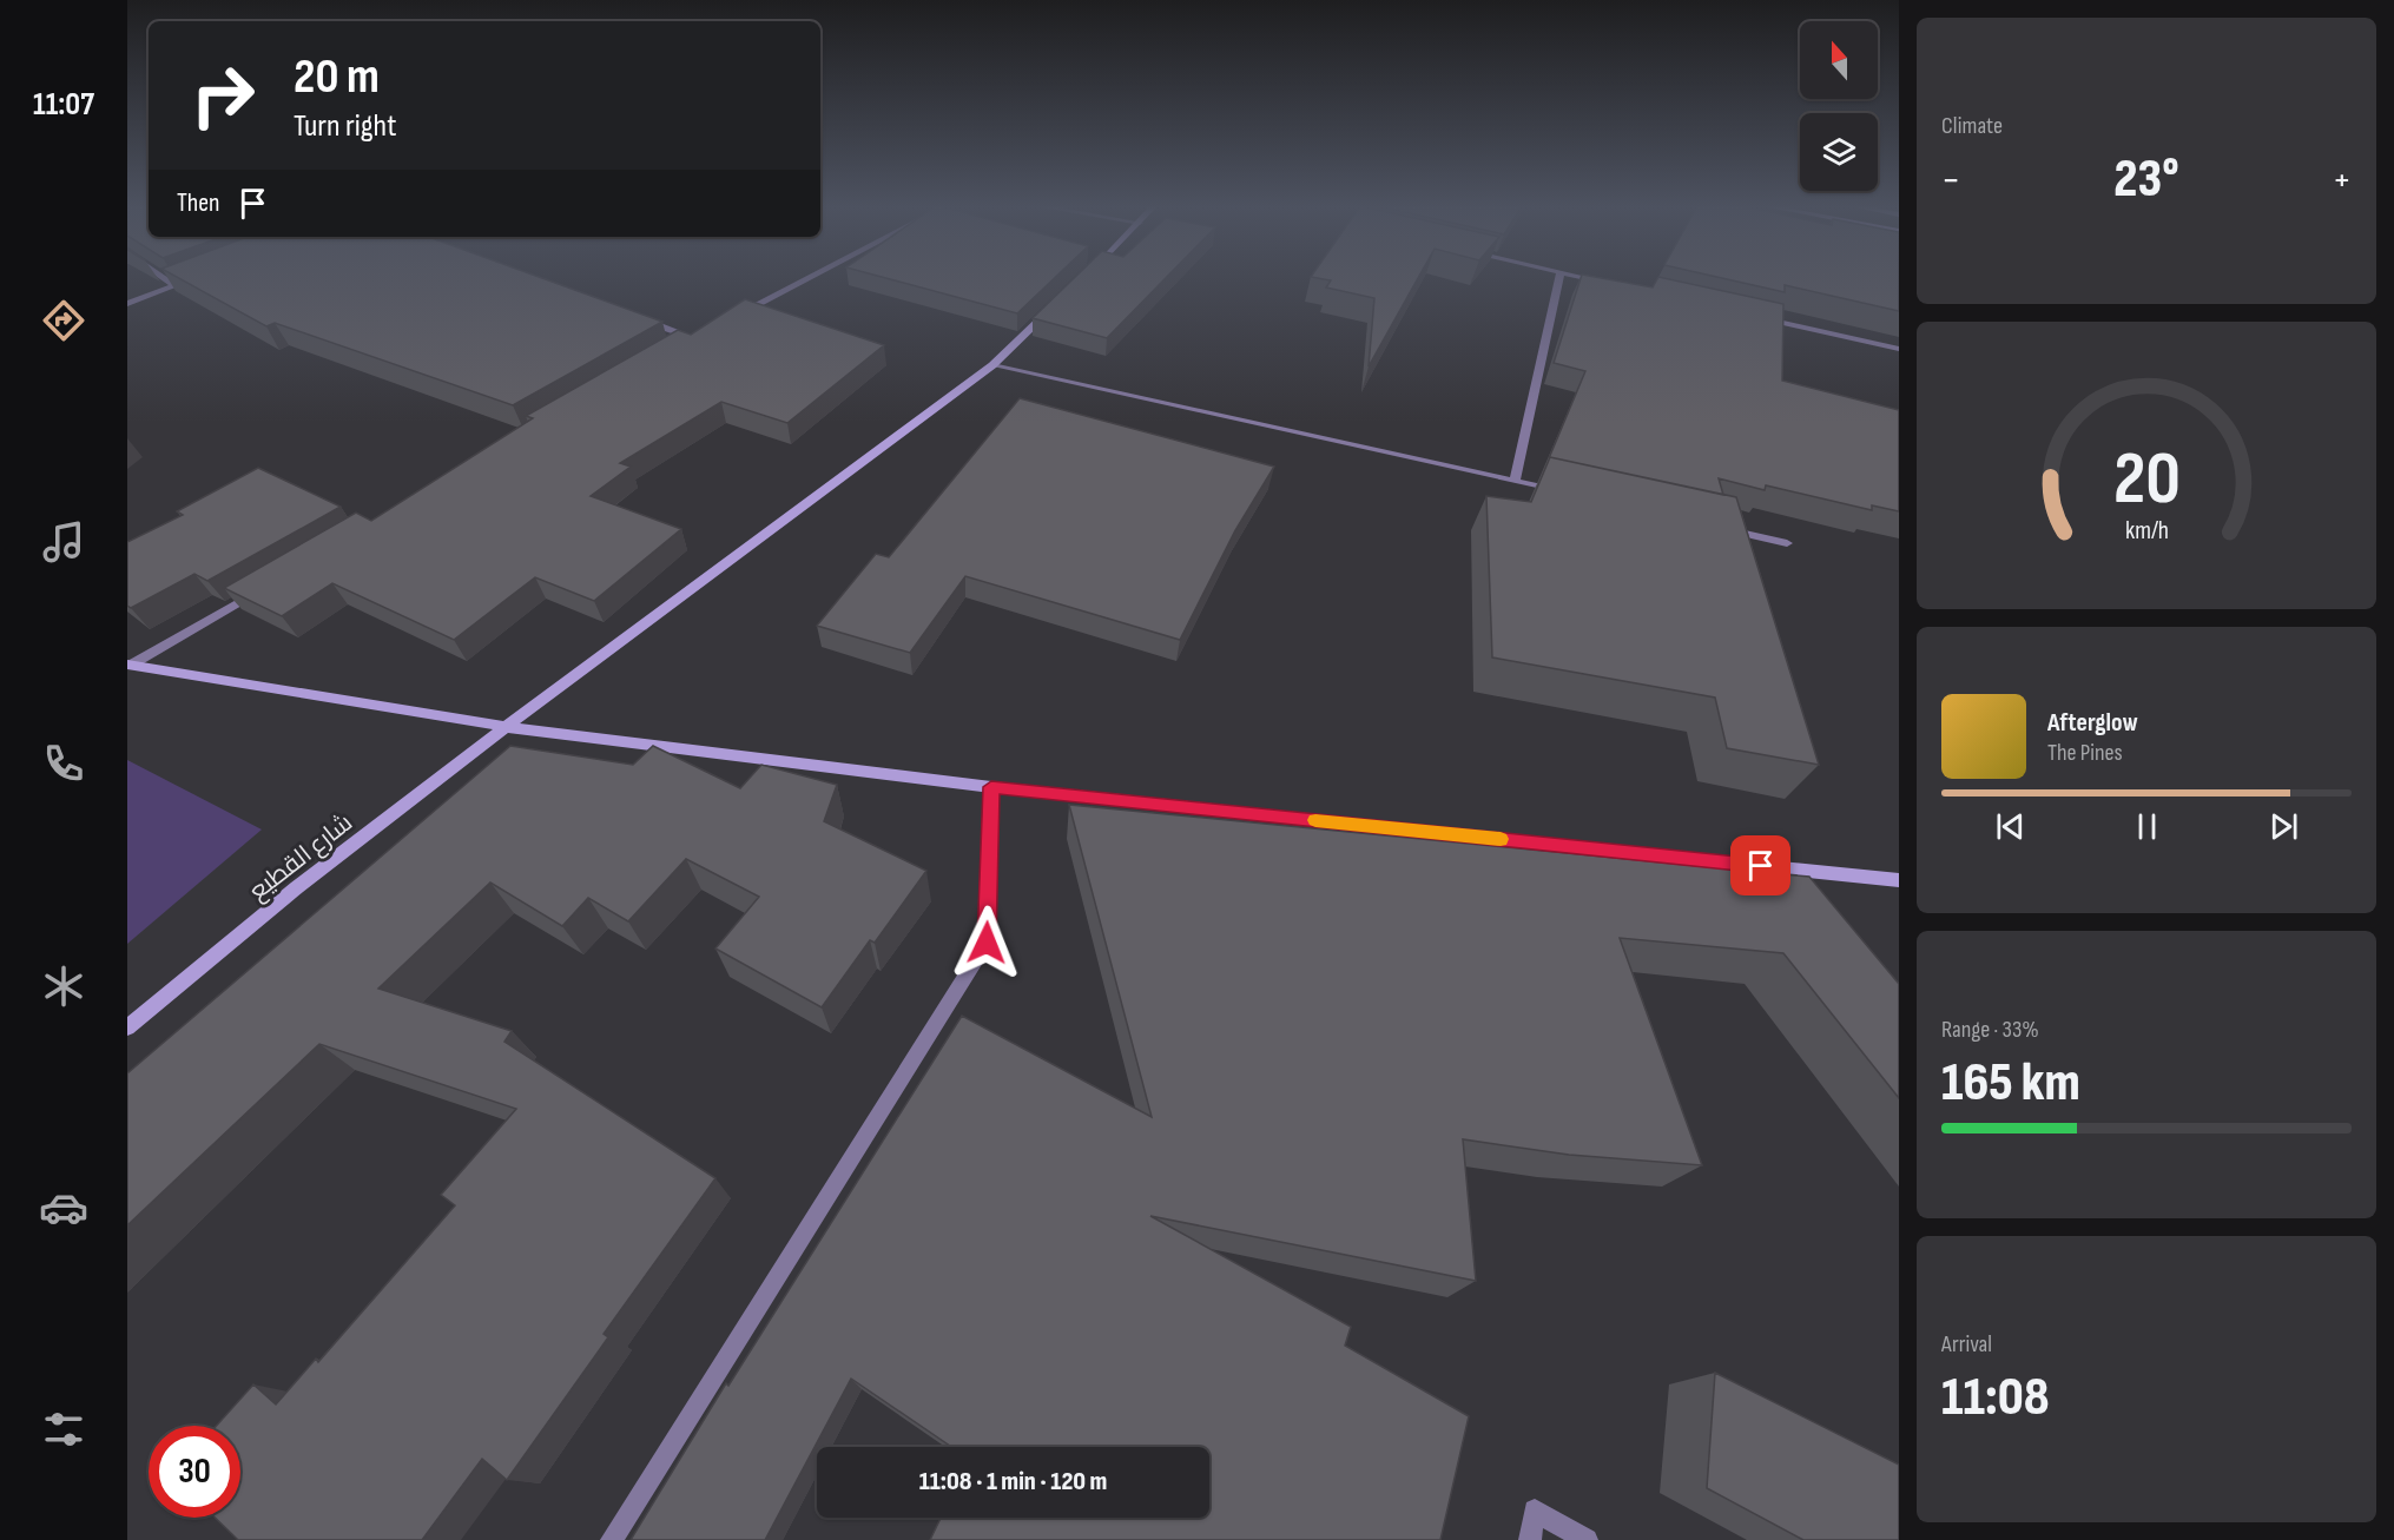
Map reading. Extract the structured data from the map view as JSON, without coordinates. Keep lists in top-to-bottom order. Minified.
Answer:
{"streets":{"street":["شارع القطيع"]},"north":"top","page":{"tabs":"11:07","tile":["Climate",["Range · 33%","165 km"],["Arrival","11:08"]],"turn":["20 m","Turn right"],"heat":["−","23°","+"],"then":"Then","song":["Afterglow","The Pines"],"limit":"30","trip":"11:08 · 1 min · 120 m","gauge":["20","km/h"]}}
